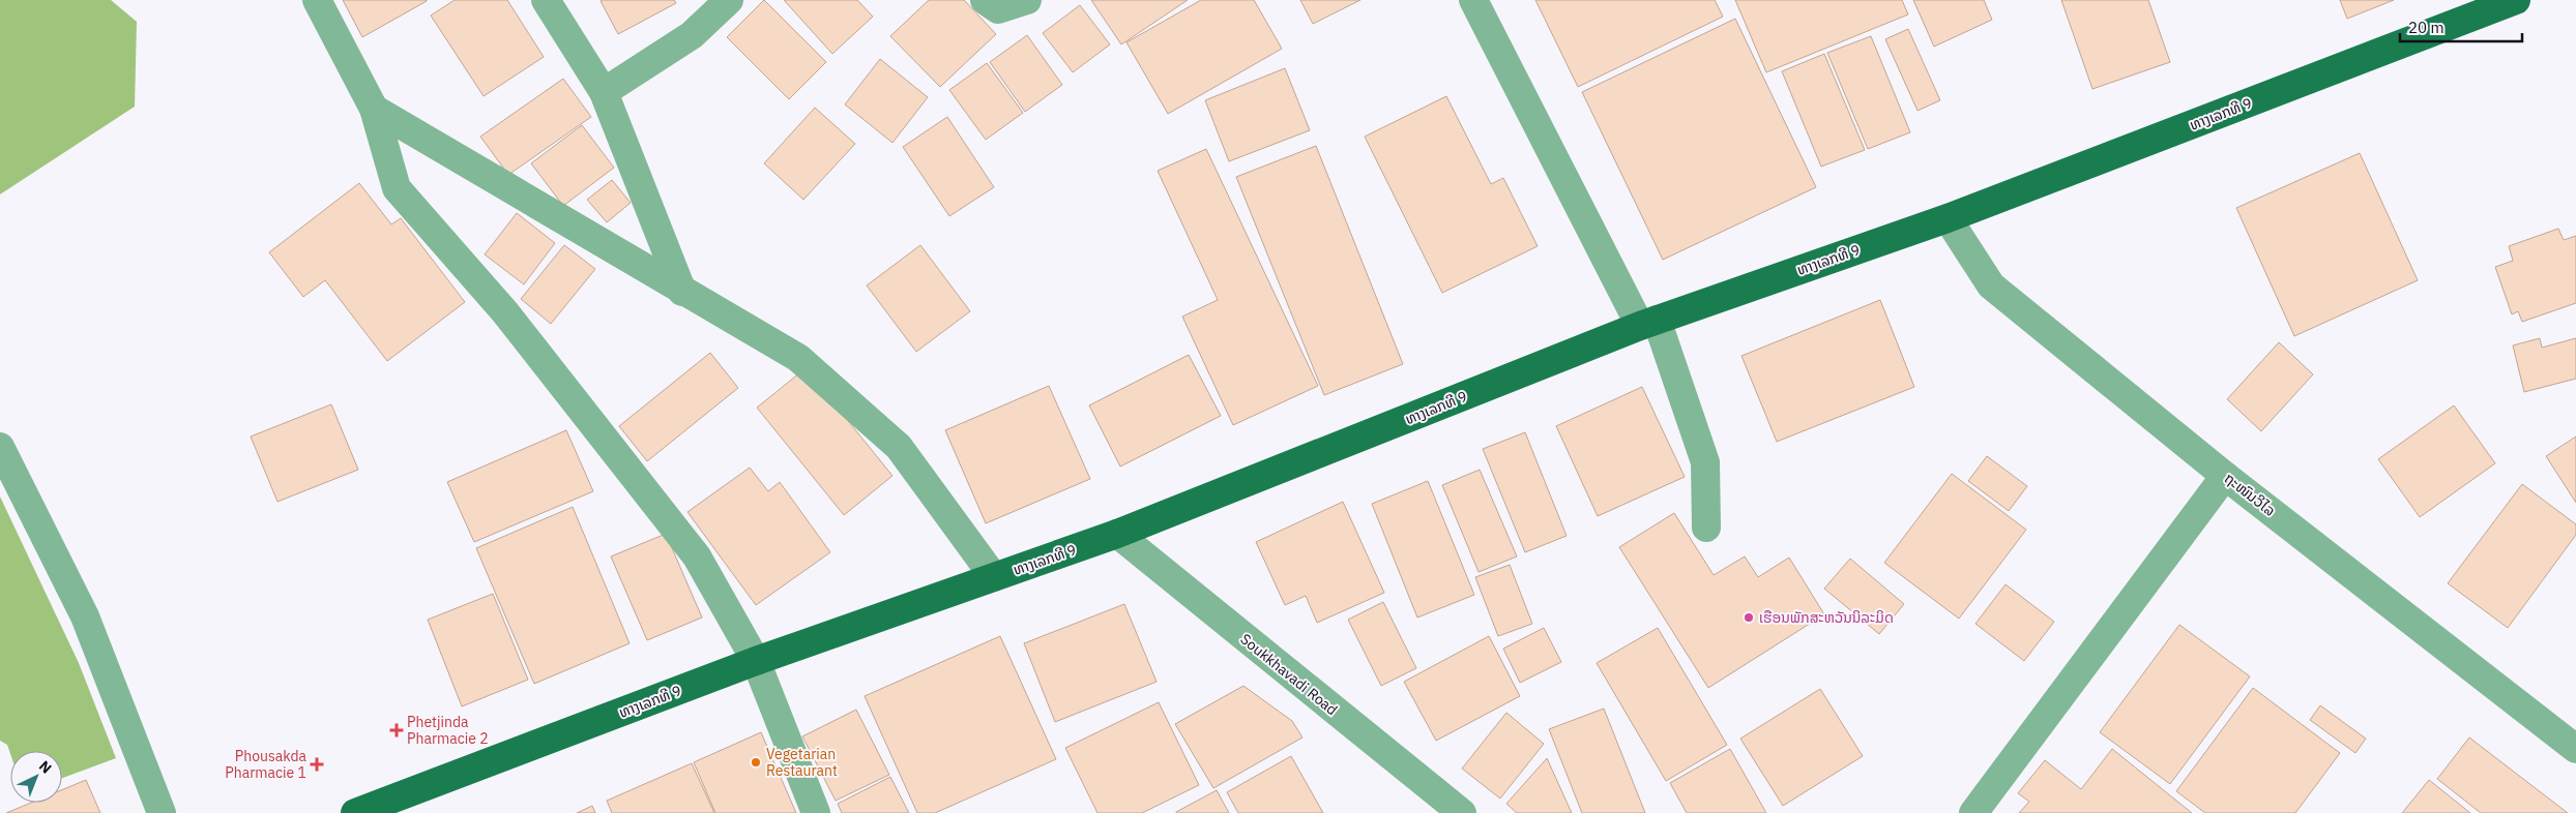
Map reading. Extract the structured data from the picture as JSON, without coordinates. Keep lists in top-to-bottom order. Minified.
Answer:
{"streets":{"main road":["ທາງເລກທີ 9"],"street":["ຖະໜົນວິໄລ","Soukkhavadi Road"]},"crossings":[["ທາງເລກທີ 9","ຖະໜົນວິໄລ"],["ທາງເລກທີ 9","Soukkhavadi Road"]],"places":{"other":["ເຮືອນພັກສະຫວັນນິລະມິດ","Vegetarian Restaurant"],"health":["Phetjinda Pharmacie 2","Phousakda Pharmacie 1"]},"scale_bar":"20 m","north":"top right"}
